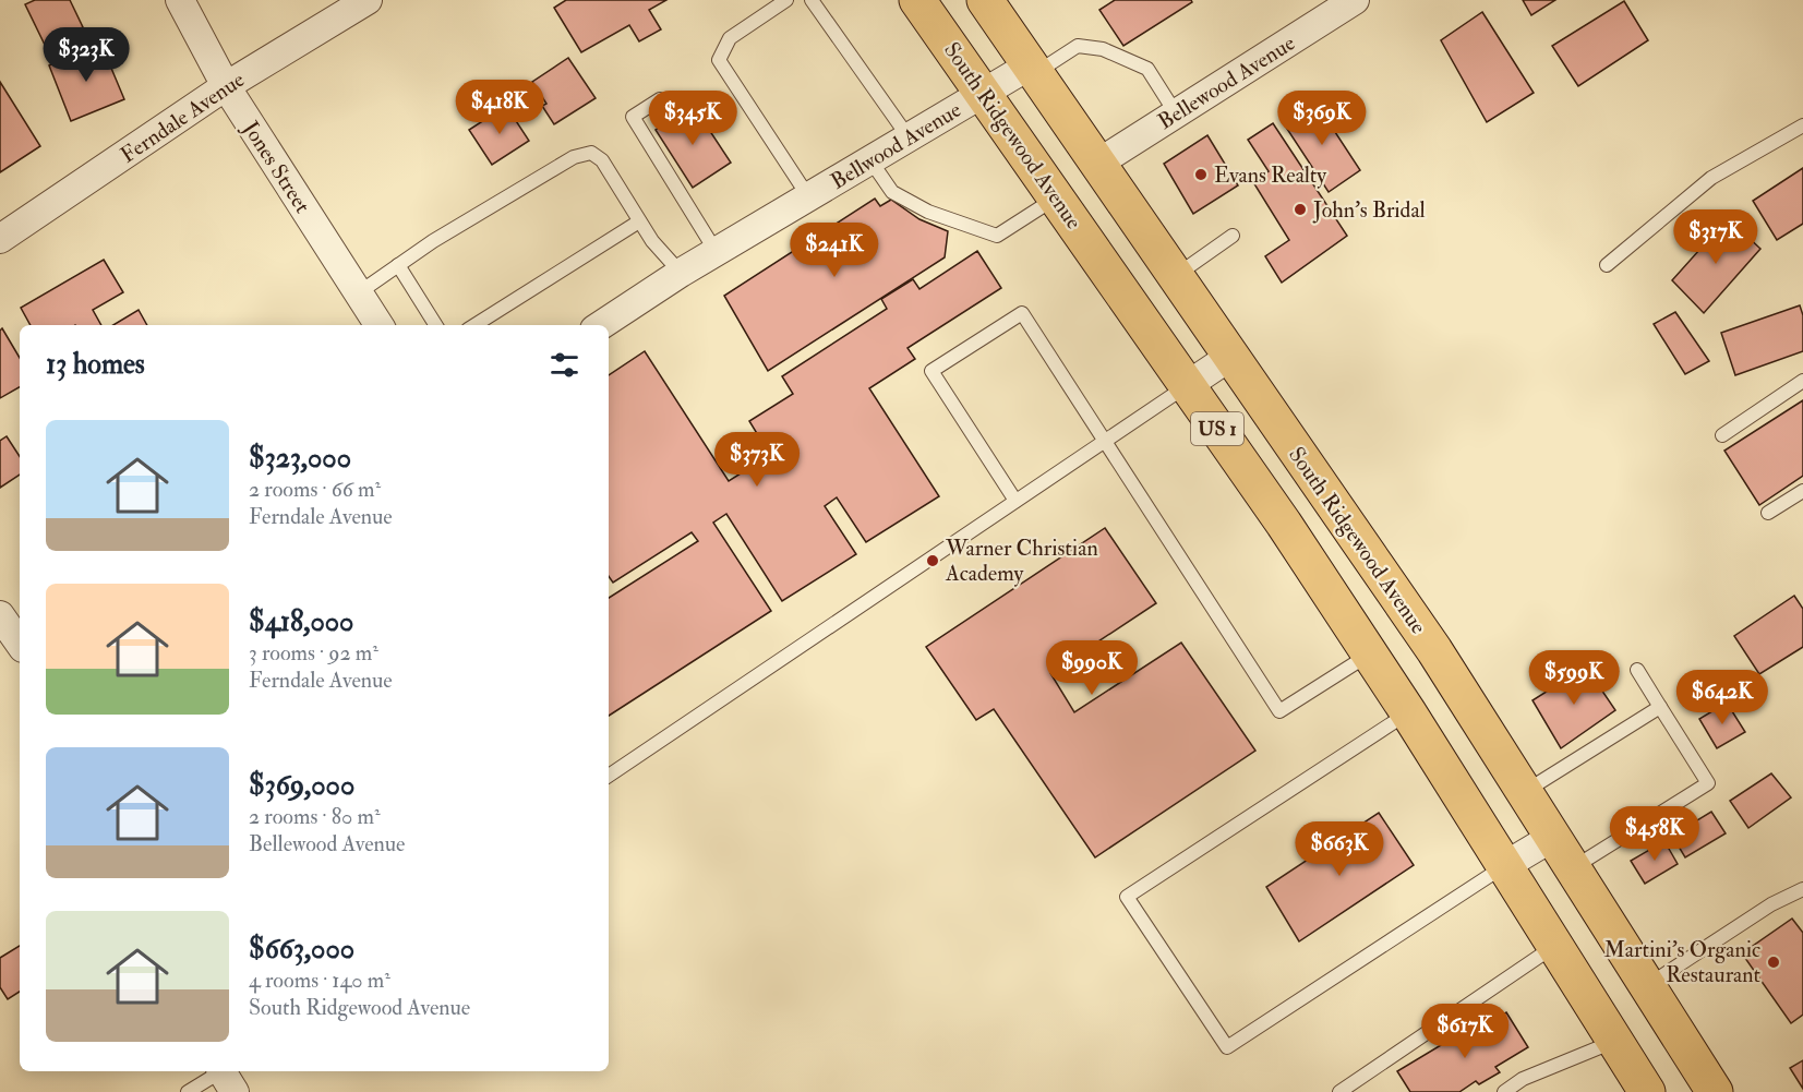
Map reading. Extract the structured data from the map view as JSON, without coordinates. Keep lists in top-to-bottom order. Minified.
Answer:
{"streets":{"main road":["South Ridgewood Avenue","US 1"],"street":["Bellewood Avenue","Ferndale Avenue","Bellwood Avenue","Jones Street"]},"crossings":[["Bellewood Avenue","South Ridgewood Avenue"],["Ferndale Avenue","Jones Street"],["South Ridgewood Avenue","Bellwood Avenue"]],"places":["Evans Realty","John's Bridal","Warner Christian Academy","Martini's Organic Restaurant"],"page":{"price":["$323K","$418K","$345K","$369K","$317K","$241K","$373K","$990K","$599K","$642K","$458K","$663K","$617K"],"heading":"13 homes","list":[{"name":"$323,000","note":"2 rooms · 66 m² · Ferndale Avenue"},{"name":"$418,000","note":"3 rooms · 92 m² · Ferndale Avenue"},{"name":"$369,000","note":"2 rooms · 80 m² · Bellewood Avenue"},{"name":"$663,000","note":"4 rooms · 140 m² · South Ridgewood Avenue"}]}}
